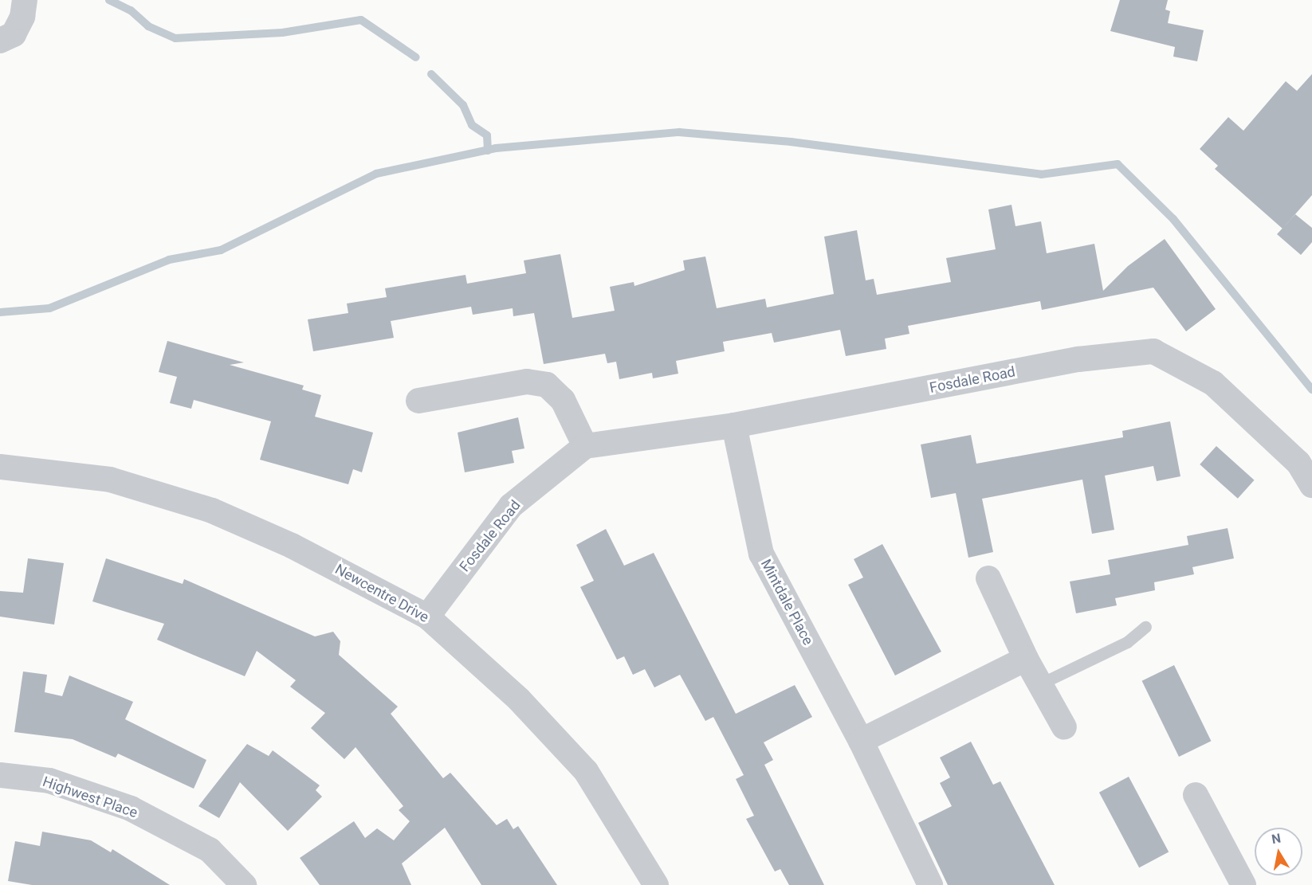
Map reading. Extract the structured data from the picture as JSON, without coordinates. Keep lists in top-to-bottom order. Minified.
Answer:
{"streets":{"street":["Fosdale Road","Newcentre Drive","Mintdale Place","Highwest Place"]},"crossings":[["Fosdale Road","Newcentre Drive"],["Fosdale Road","Mintdale Place"]],"north":"top"}
